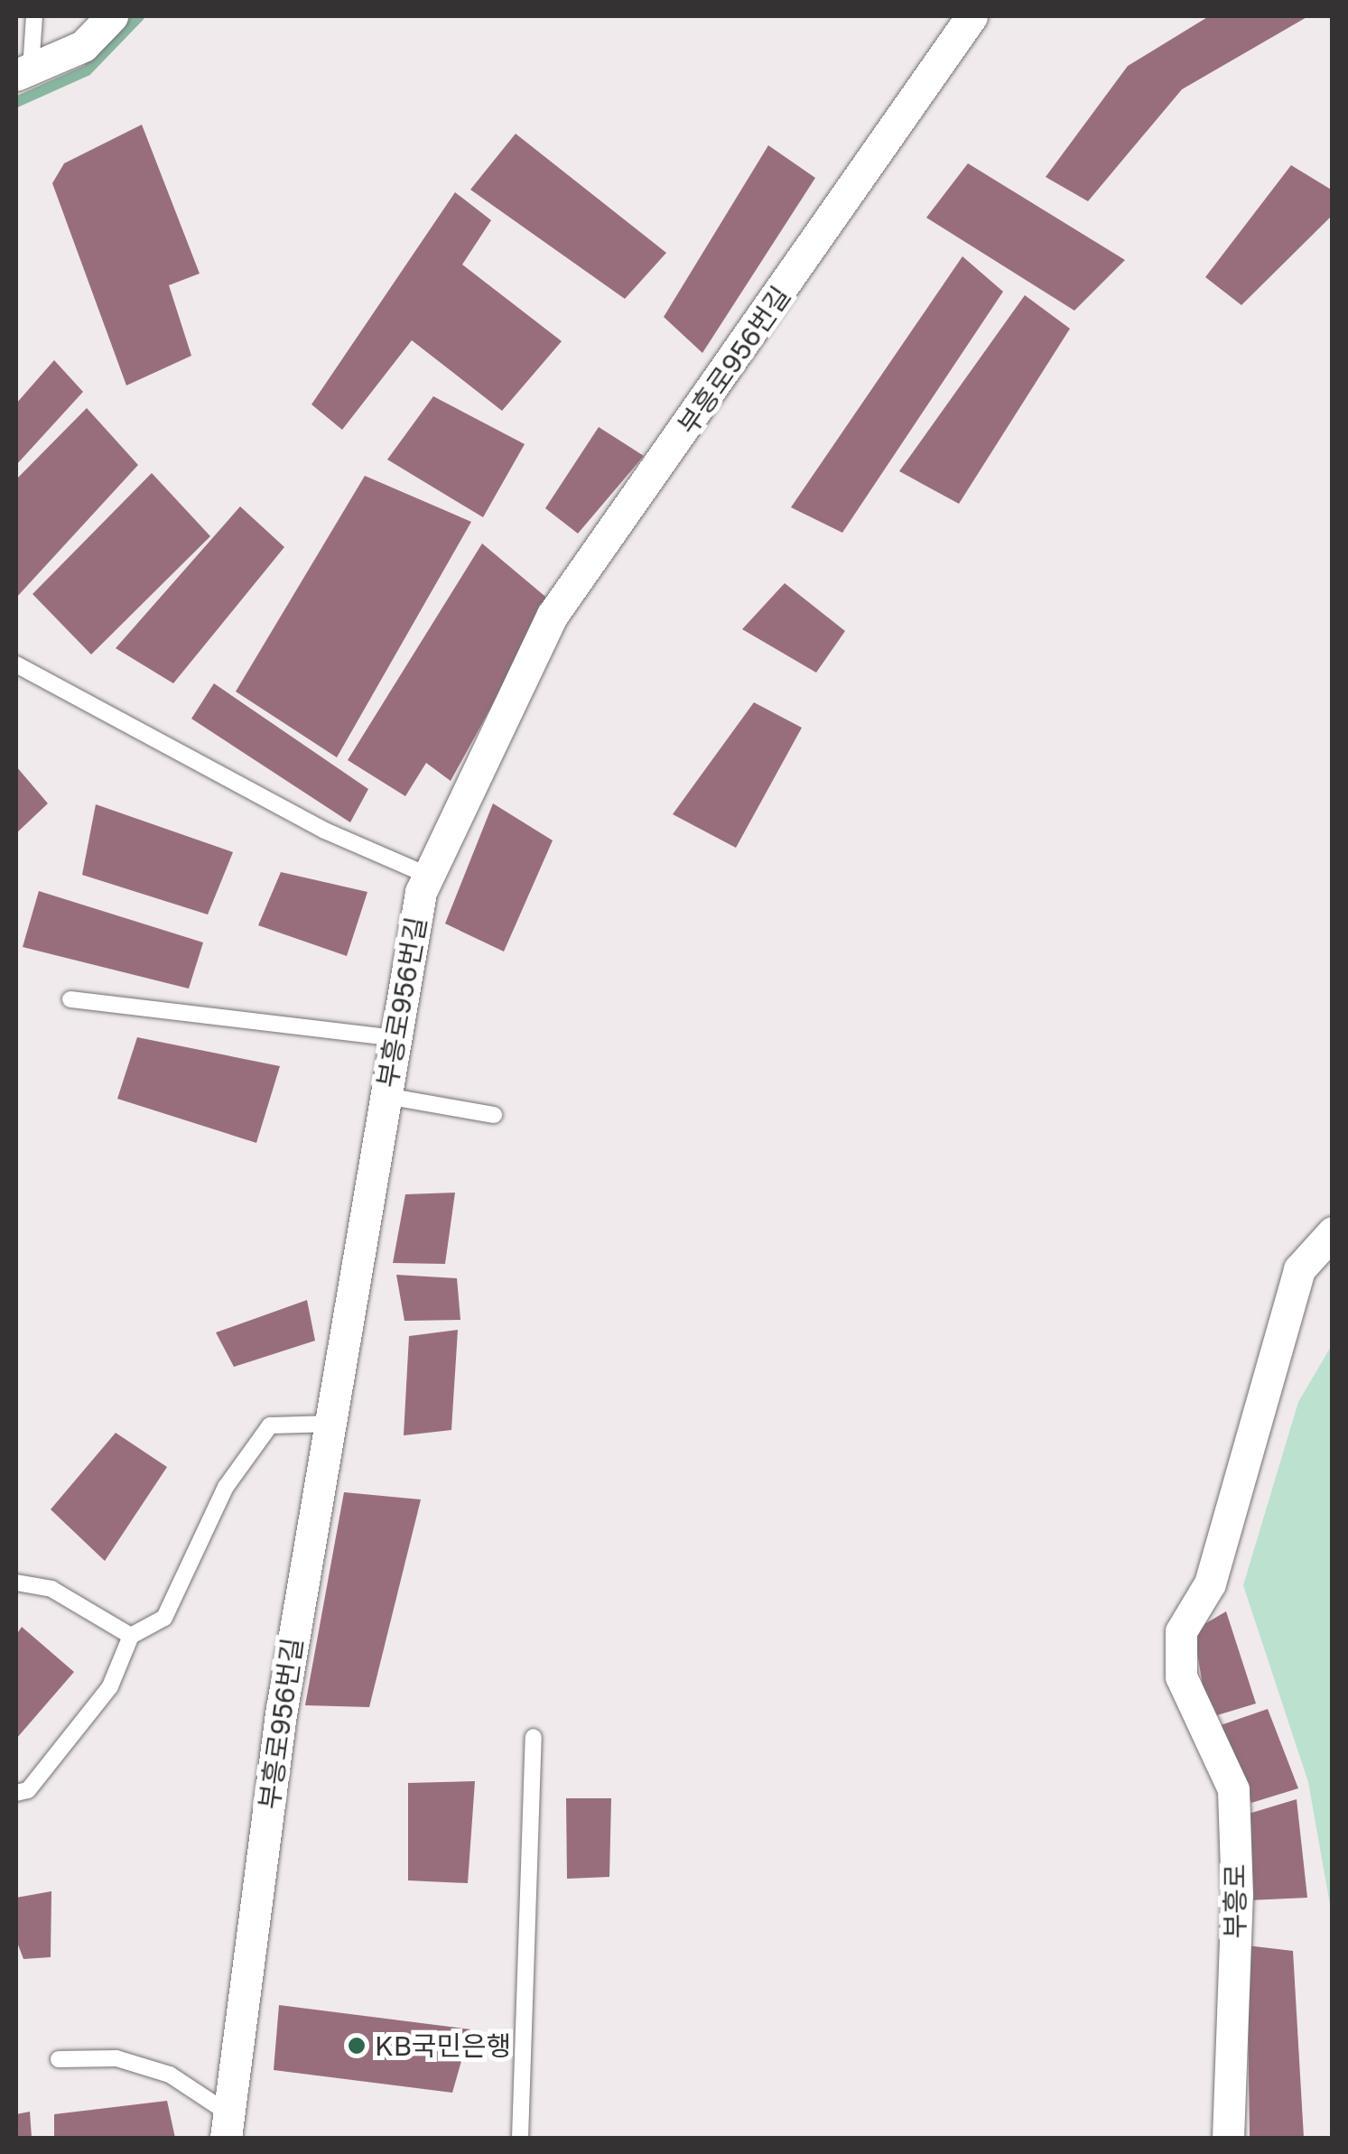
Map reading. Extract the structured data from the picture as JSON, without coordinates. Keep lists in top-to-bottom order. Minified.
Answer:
{"streets":{"street":["부흥로956번길","부흥로"]},"places":["KB국민은행"]}
